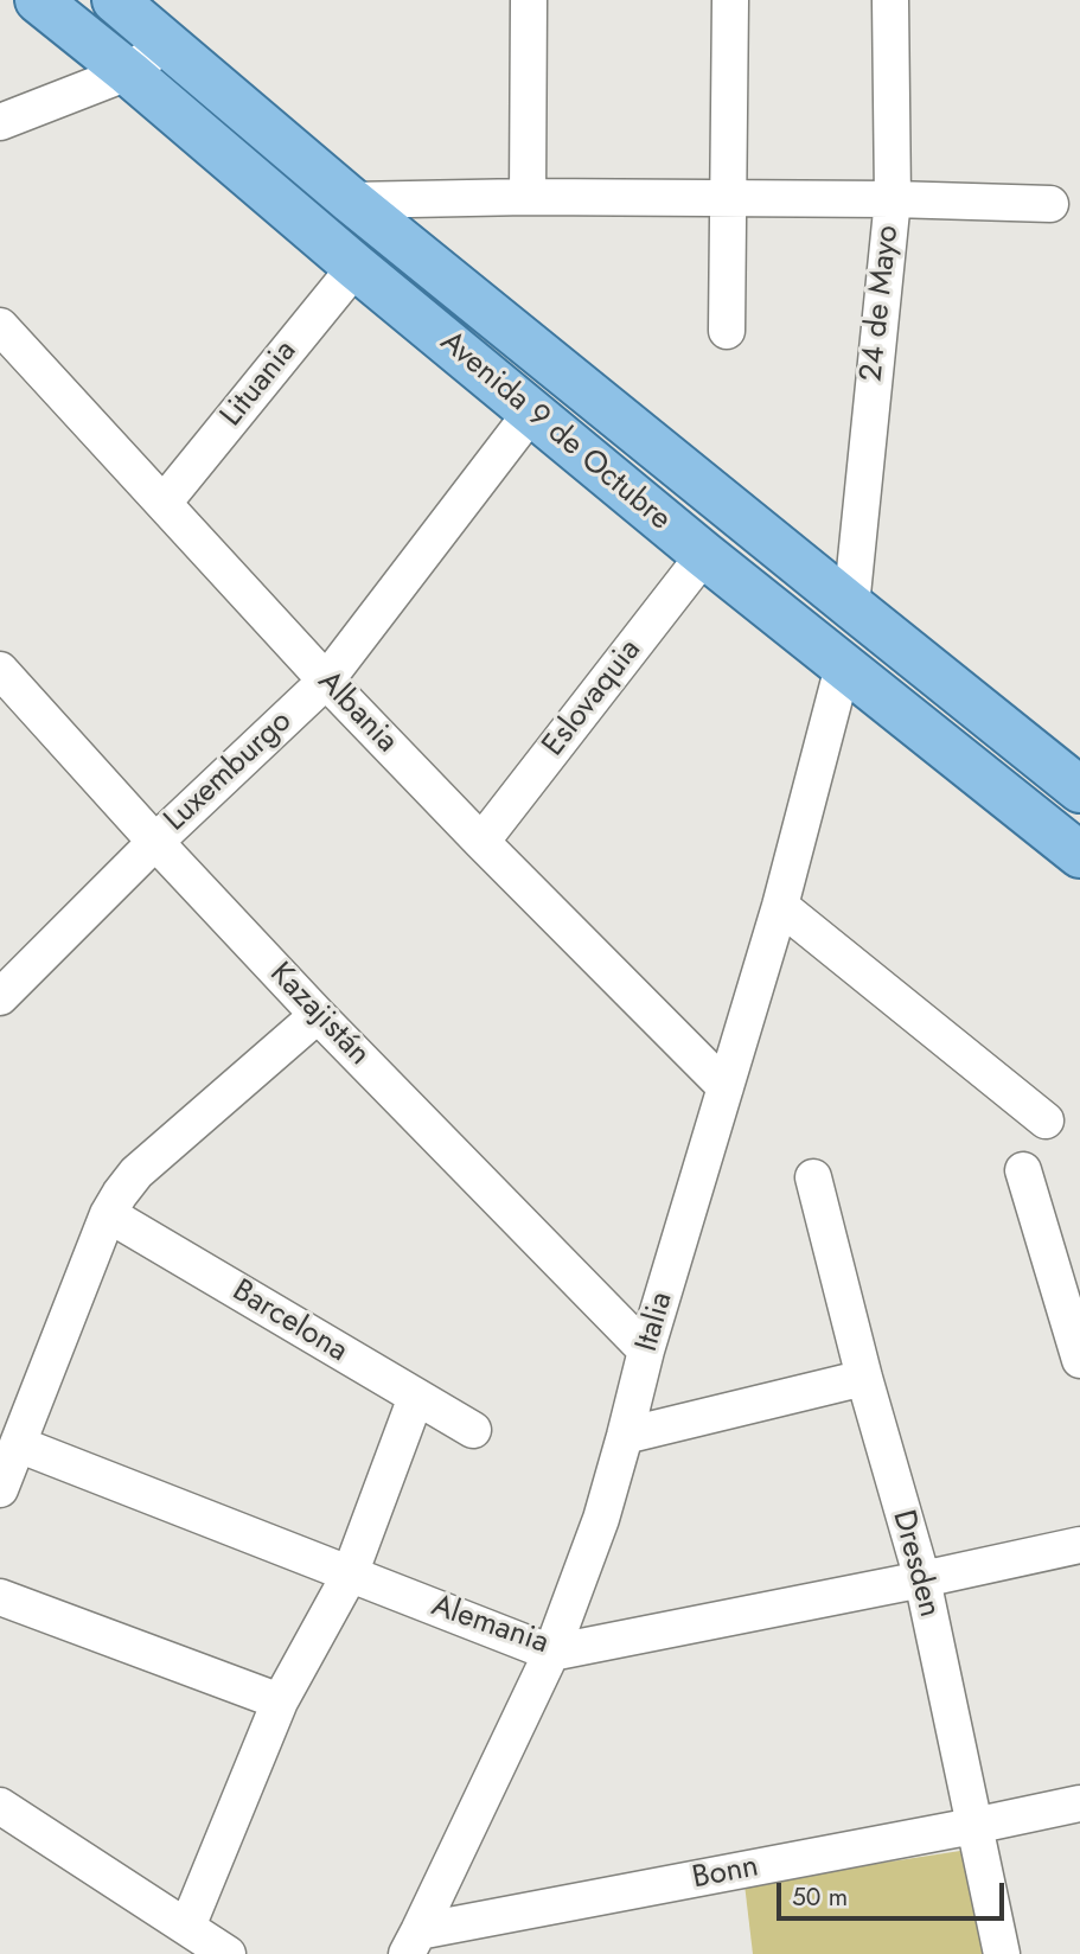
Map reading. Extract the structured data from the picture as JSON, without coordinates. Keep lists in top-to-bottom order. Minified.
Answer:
{"streets":{"main road":["Avenida 9 de Octubre"],"street":["24 de Mayo","Lituania","Eslovaquia","Albania","Luxemburgo","Kazajistán","Barcelona","Italia","Dresden","Alemania","Bonn"]},"crossings":[["24 de Mayo","Avenida 9 de Octubre"],["Lituania","Avenida 9 de Octubre"],["Lituania","Albania"],["Avenida 9 de Octubre","Eslovaquia"],["Avenida 9 de Octubre","Luxemburgo"],["Avenida 9 de Octubre","Italia"],["Eslovaquia","Albania"],["Albania","Luxemburgo"],["Albania","Italia"],["Luxemburgo","Kazajistán"],["Kazajistán","Italia"],["Italia","Alemania"],["Italia","Bonn"],["Dresden","Alemania"],["Dresden","Bonn"]],"scale_bar":"50 m"}
